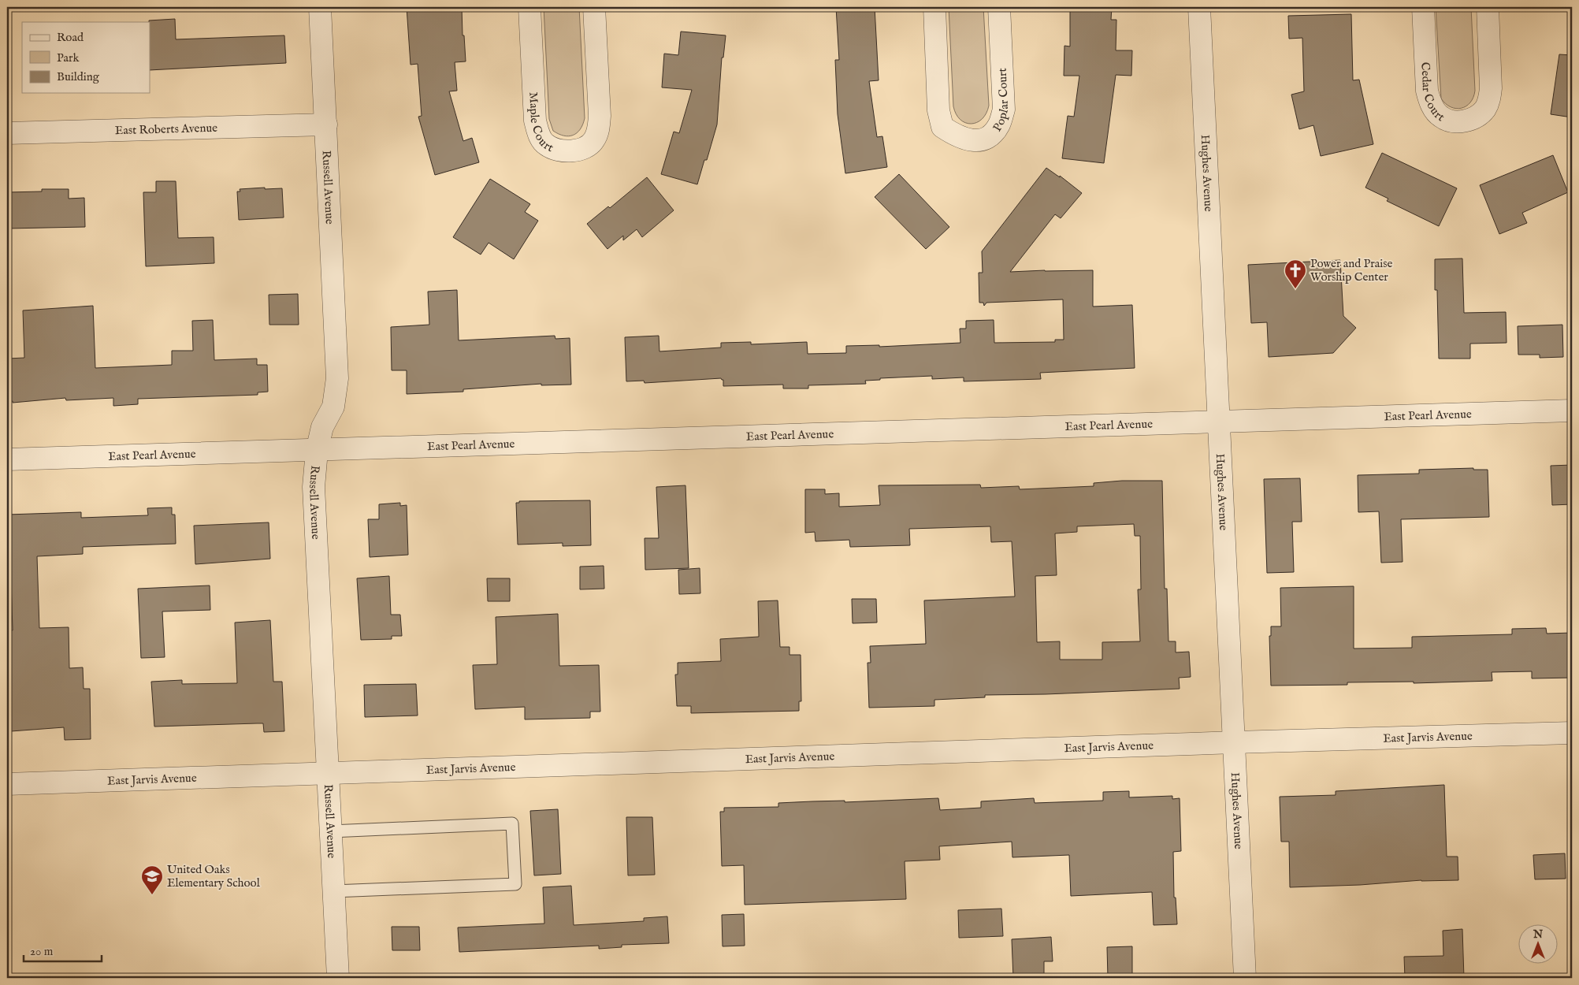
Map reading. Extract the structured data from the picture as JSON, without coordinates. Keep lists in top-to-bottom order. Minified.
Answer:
{"streets":{"street":["Cedar Court","Poplar Court","Maple Court","East Roberts Avenue","Hughes Avenue","Russell Avenue","East Pearl Avenue","East Jarvis Avenue"]},"crossings":[["East Roberts Avenue","Russell Avenue"],["Hughes Avenue","East Pearl Avenue"],["Hughes Avenue","East Jarvis Avenue"],["Russell Avenue","East Pearl Avenue"],["Russell Avenue","East Jarvis Avenue"]],"places":{"church":["Power and Praise Worship Center"],"school or university":["United Oaks Elementary School"]},"legend":["Road","Park","Building"],"scale_bar":"20 m","north":"top"}
